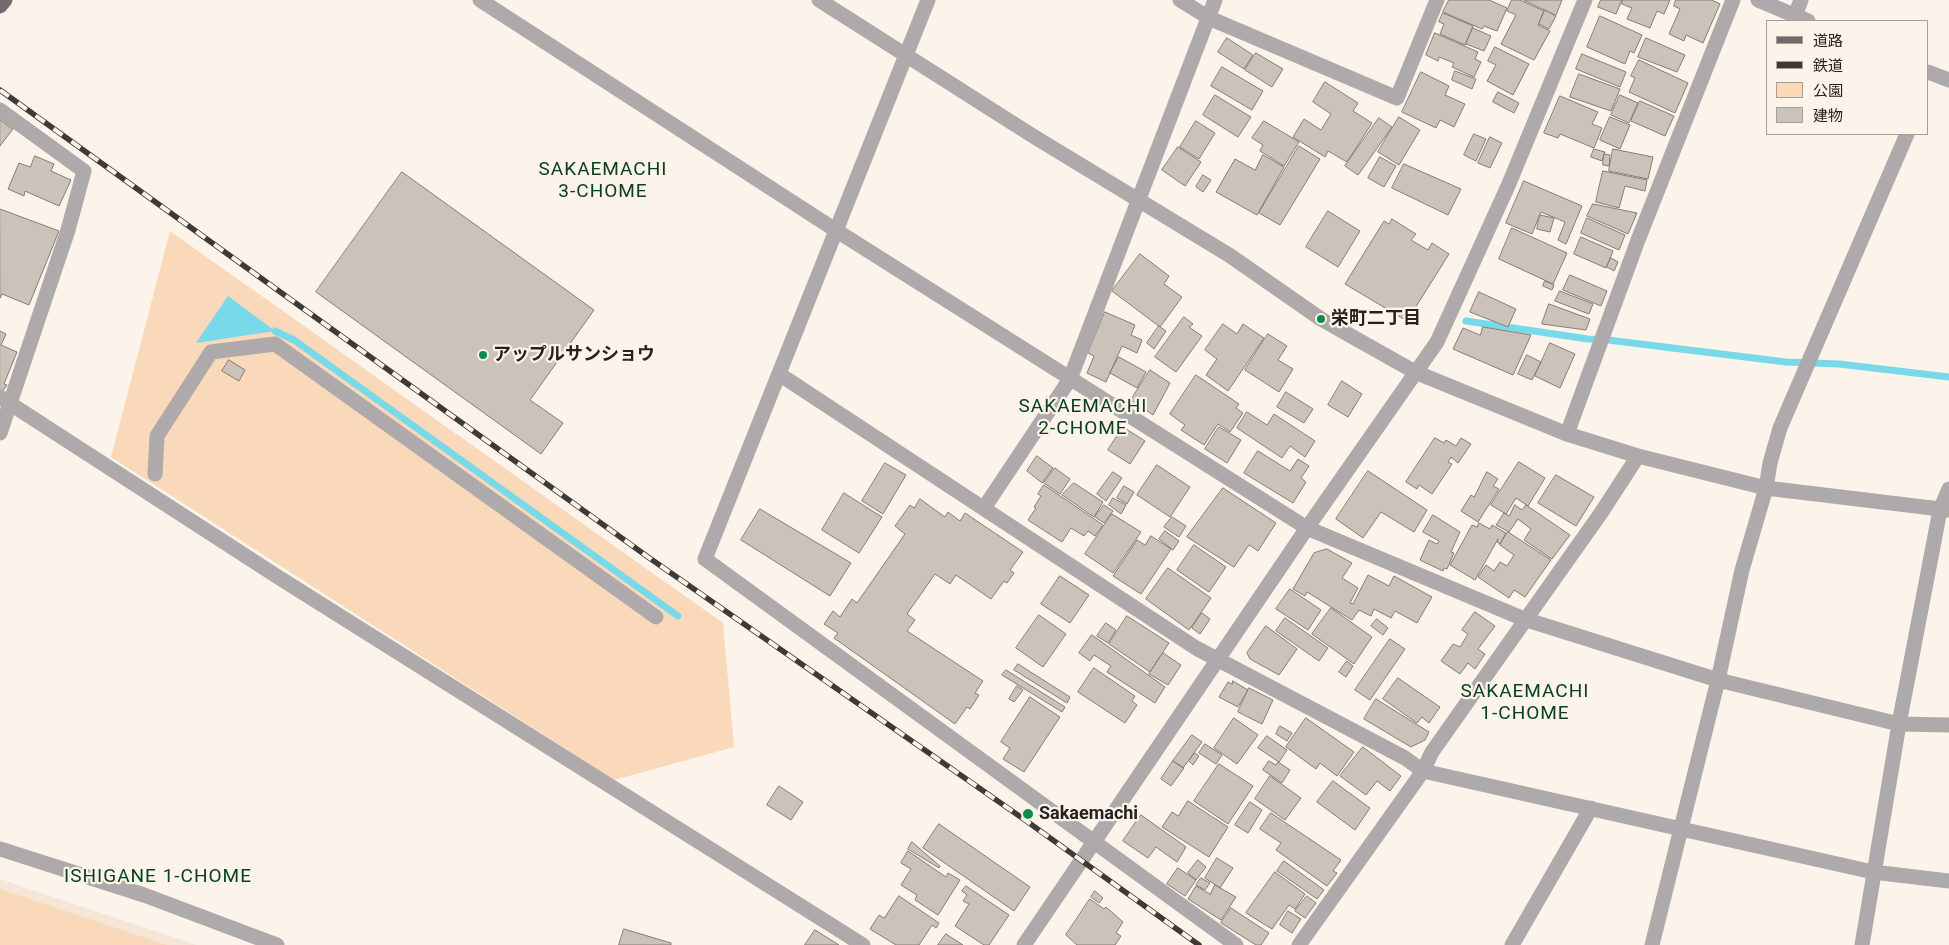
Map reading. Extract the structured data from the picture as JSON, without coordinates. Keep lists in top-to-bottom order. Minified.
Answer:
{"districts":["SAKAEMACHI 3-CHOME","SAKAEMACHI 2-CHOME","SAKAEMACHI 1-CHOME","ISHIGANE 1-CHOME"],"places":["栄町二丁目","アップルサンショウ","Sakaemachi"],"legend":["道路","鉄道","公園","建物"]}
